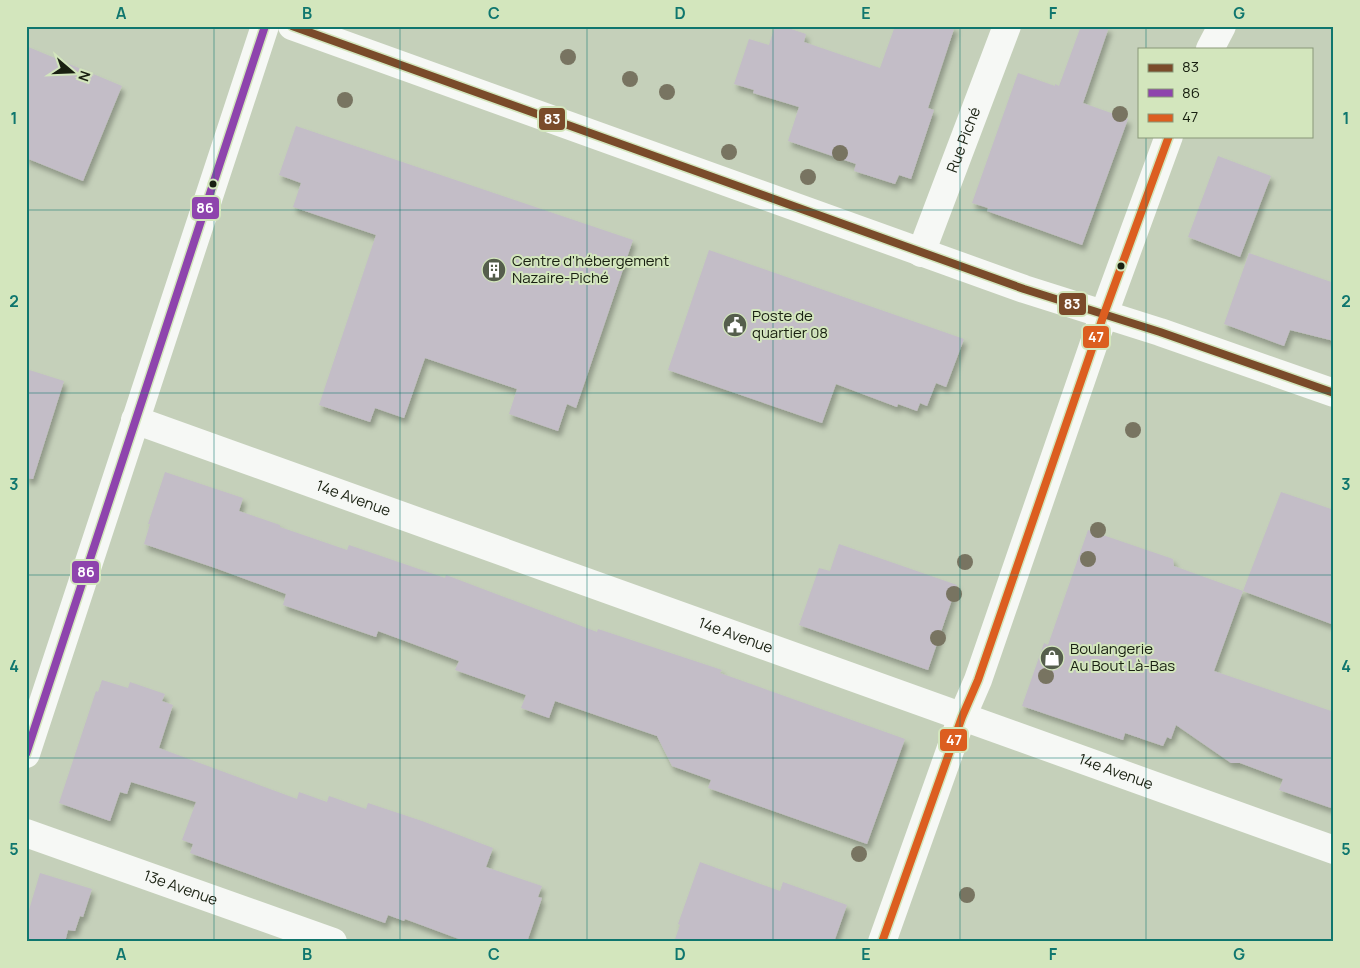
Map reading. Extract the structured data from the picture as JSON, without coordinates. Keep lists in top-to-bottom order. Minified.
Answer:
{"streets":{"street":["Rue Piché","14e Avenue","13e Avenue"]},"places":{"building":["Centre d'hébergement Nazaire-Piché"],"public building":["Poste de quartier 08"],"shop":["Boulangerie Au Bout Là-Bas"]},"lines":["transit line 83","transit line 86","transit line 47"],"legend":["83","86","47"],"north":"right","grid":{"columns":["A","B","C","D","E","F","G"],"rows":["1","2","3","4","5"]}}
